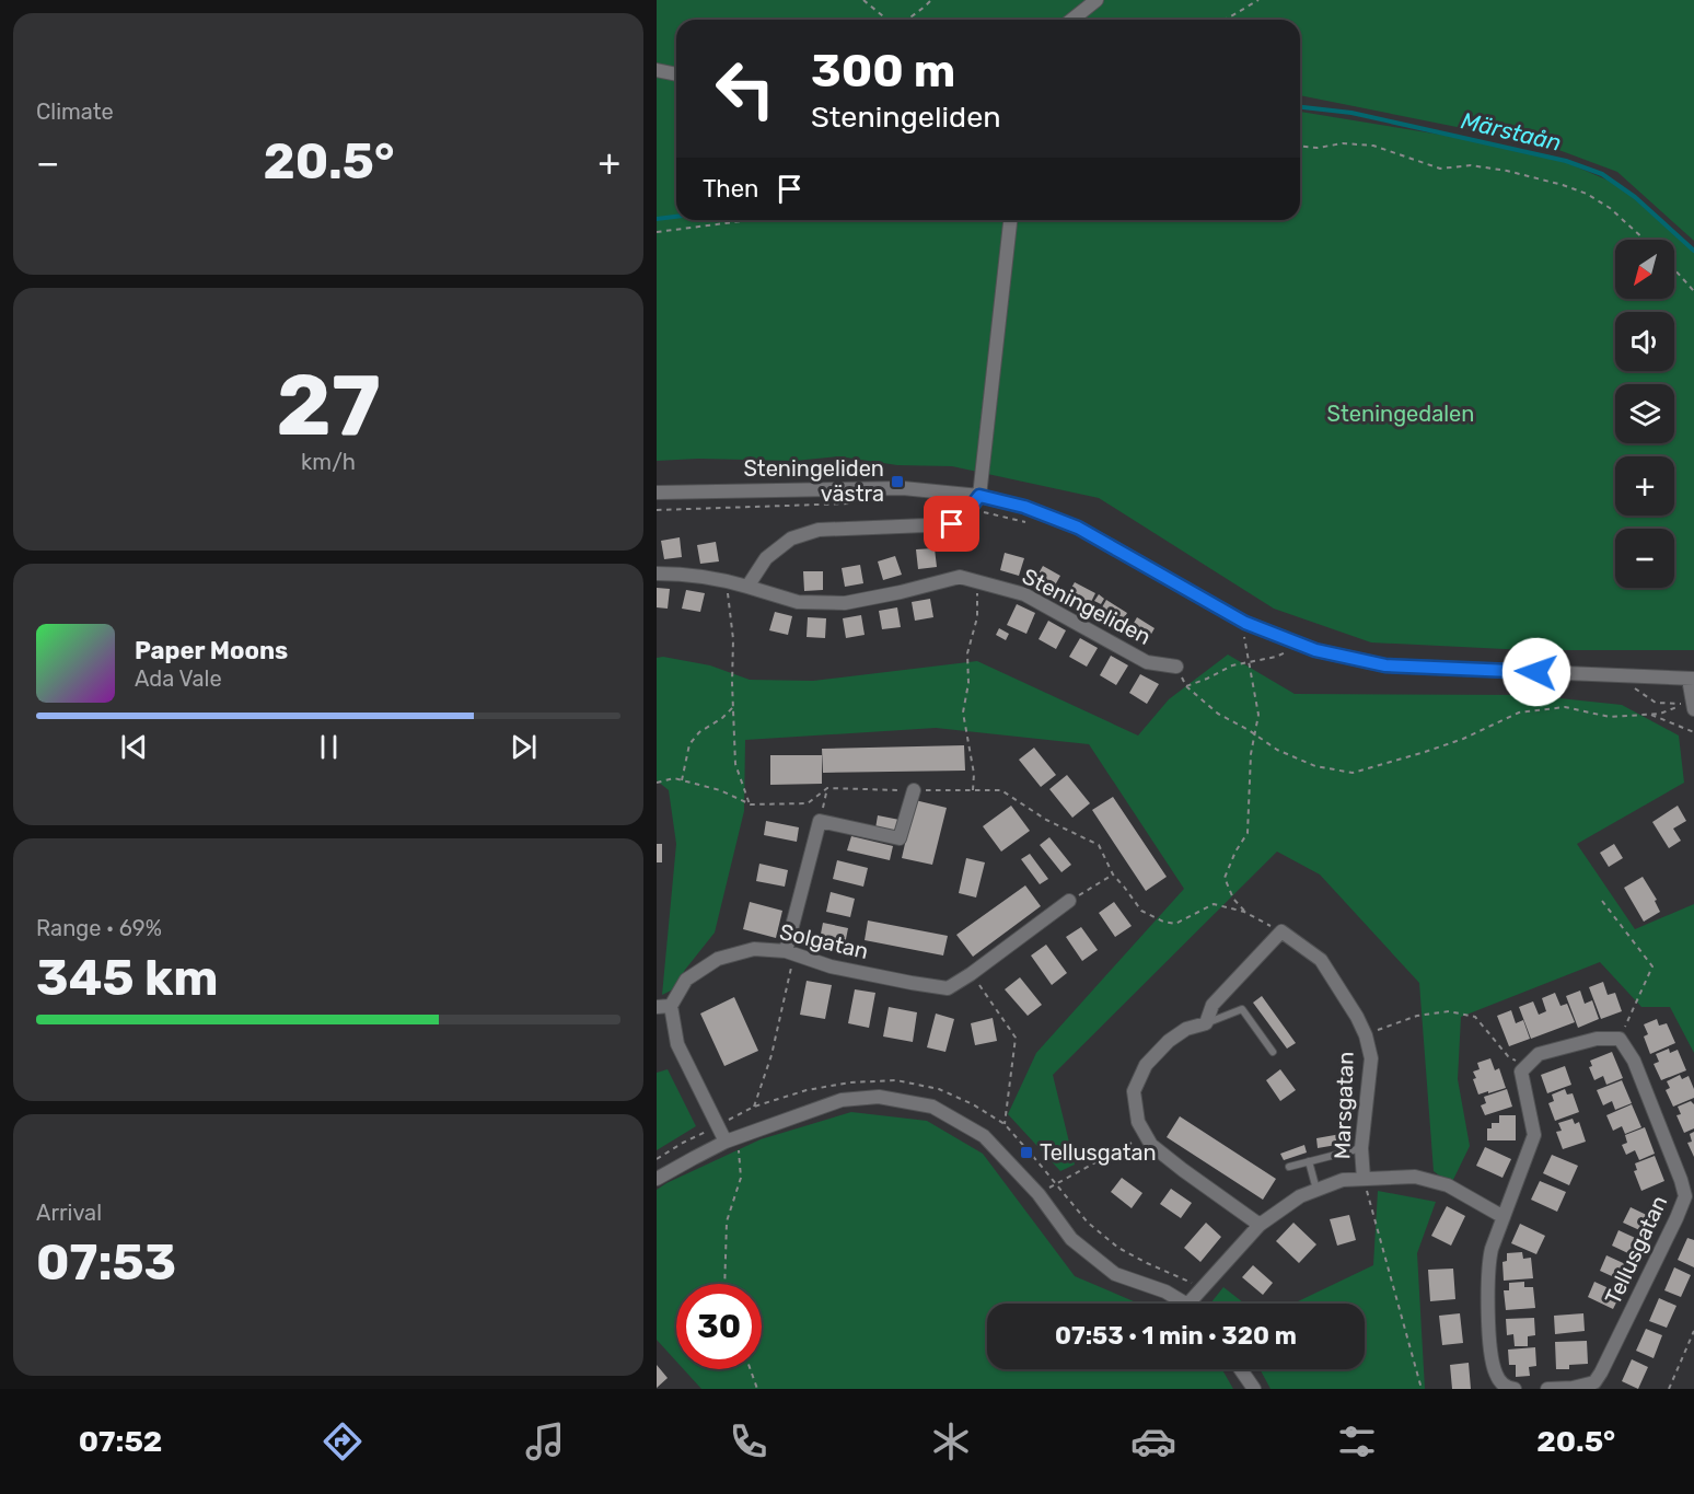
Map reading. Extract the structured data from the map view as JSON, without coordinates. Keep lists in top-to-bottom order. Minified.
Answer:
{"streets":{"street":["Steningeliden","Solgatan","Marsgatan","Tellusgatan"]},"water":["Märstaån"],"parks":["Steningedalen"],"places":{"transit":["Steningeliden västra","Tellusgatan"]},"north":"bottom left","page":{"tile":["Climate",["27","km/h"],["Range · 69%","345 km"],["Arrival","07:53"]],"turn":["300 m","Steningeliden"],"heat":["−","20.5°","+"],"then":"Then","map_buttons":["+","−"],"song":["Paper Moons","Ada Vale"],"limit":"30","trip":"07:53 · 1 min · 320 m","tabs":["07:52","20.5°"]}}
